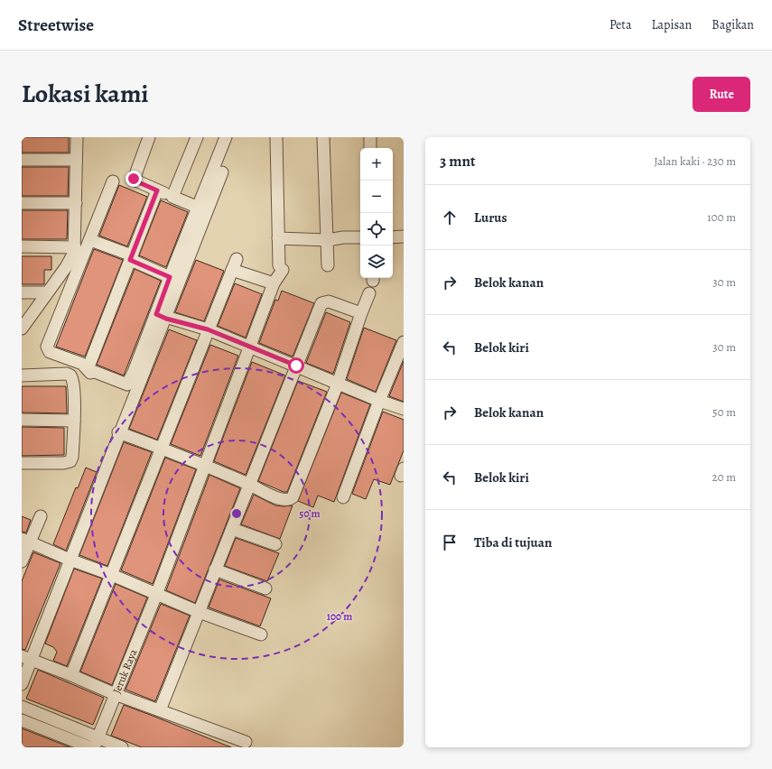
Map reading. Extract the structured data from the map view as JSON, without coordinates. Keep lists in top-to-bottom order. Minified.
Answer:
{"streets":{"street":["Jeruk Raya"]},"page":{"header":"Streetwise","nav":["Peta","Lapisan","Bagikan"],"title":"Lokasi kami","buttons":"Rute","heading":["3 mnt","Jalan kaki · 230 m"],"map_buttons":["+","−"],"list":[["Lurus","100 m"],["Belok kanan","30 m"],["Belok kiri","30 m"],["Belok kanan","50 m"],["Belok kiri","20 m"],"Tiba di tujuan"]},"rings":["50 m","100 m"]}
